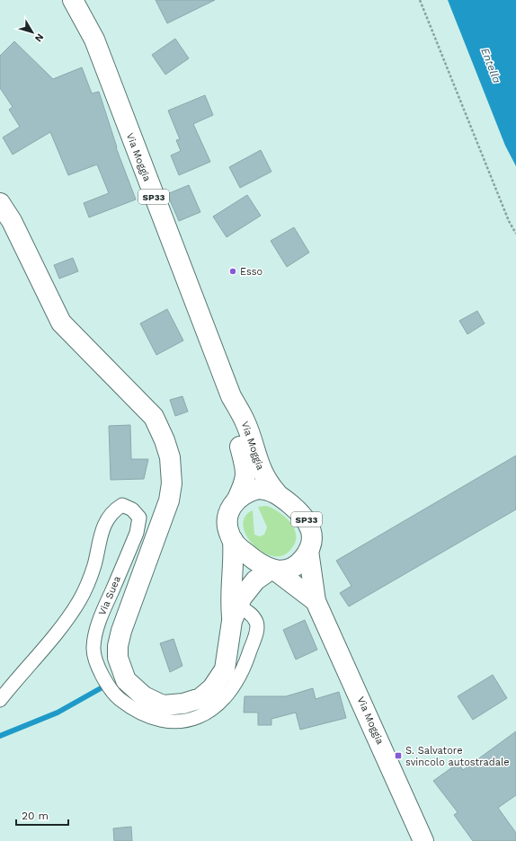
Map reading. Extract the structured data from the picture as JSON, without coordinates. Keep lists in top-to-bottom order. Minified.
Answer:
{"streets":{"main road":["Via Moggia","SP33"],"street":["Via Suea"]},"water":["Entella"],"places":{"other":["Esso"],"transit":["S. Salvatore svincolo autostradale"]},"scale_bar":"20 m","north":"bottom right"}
